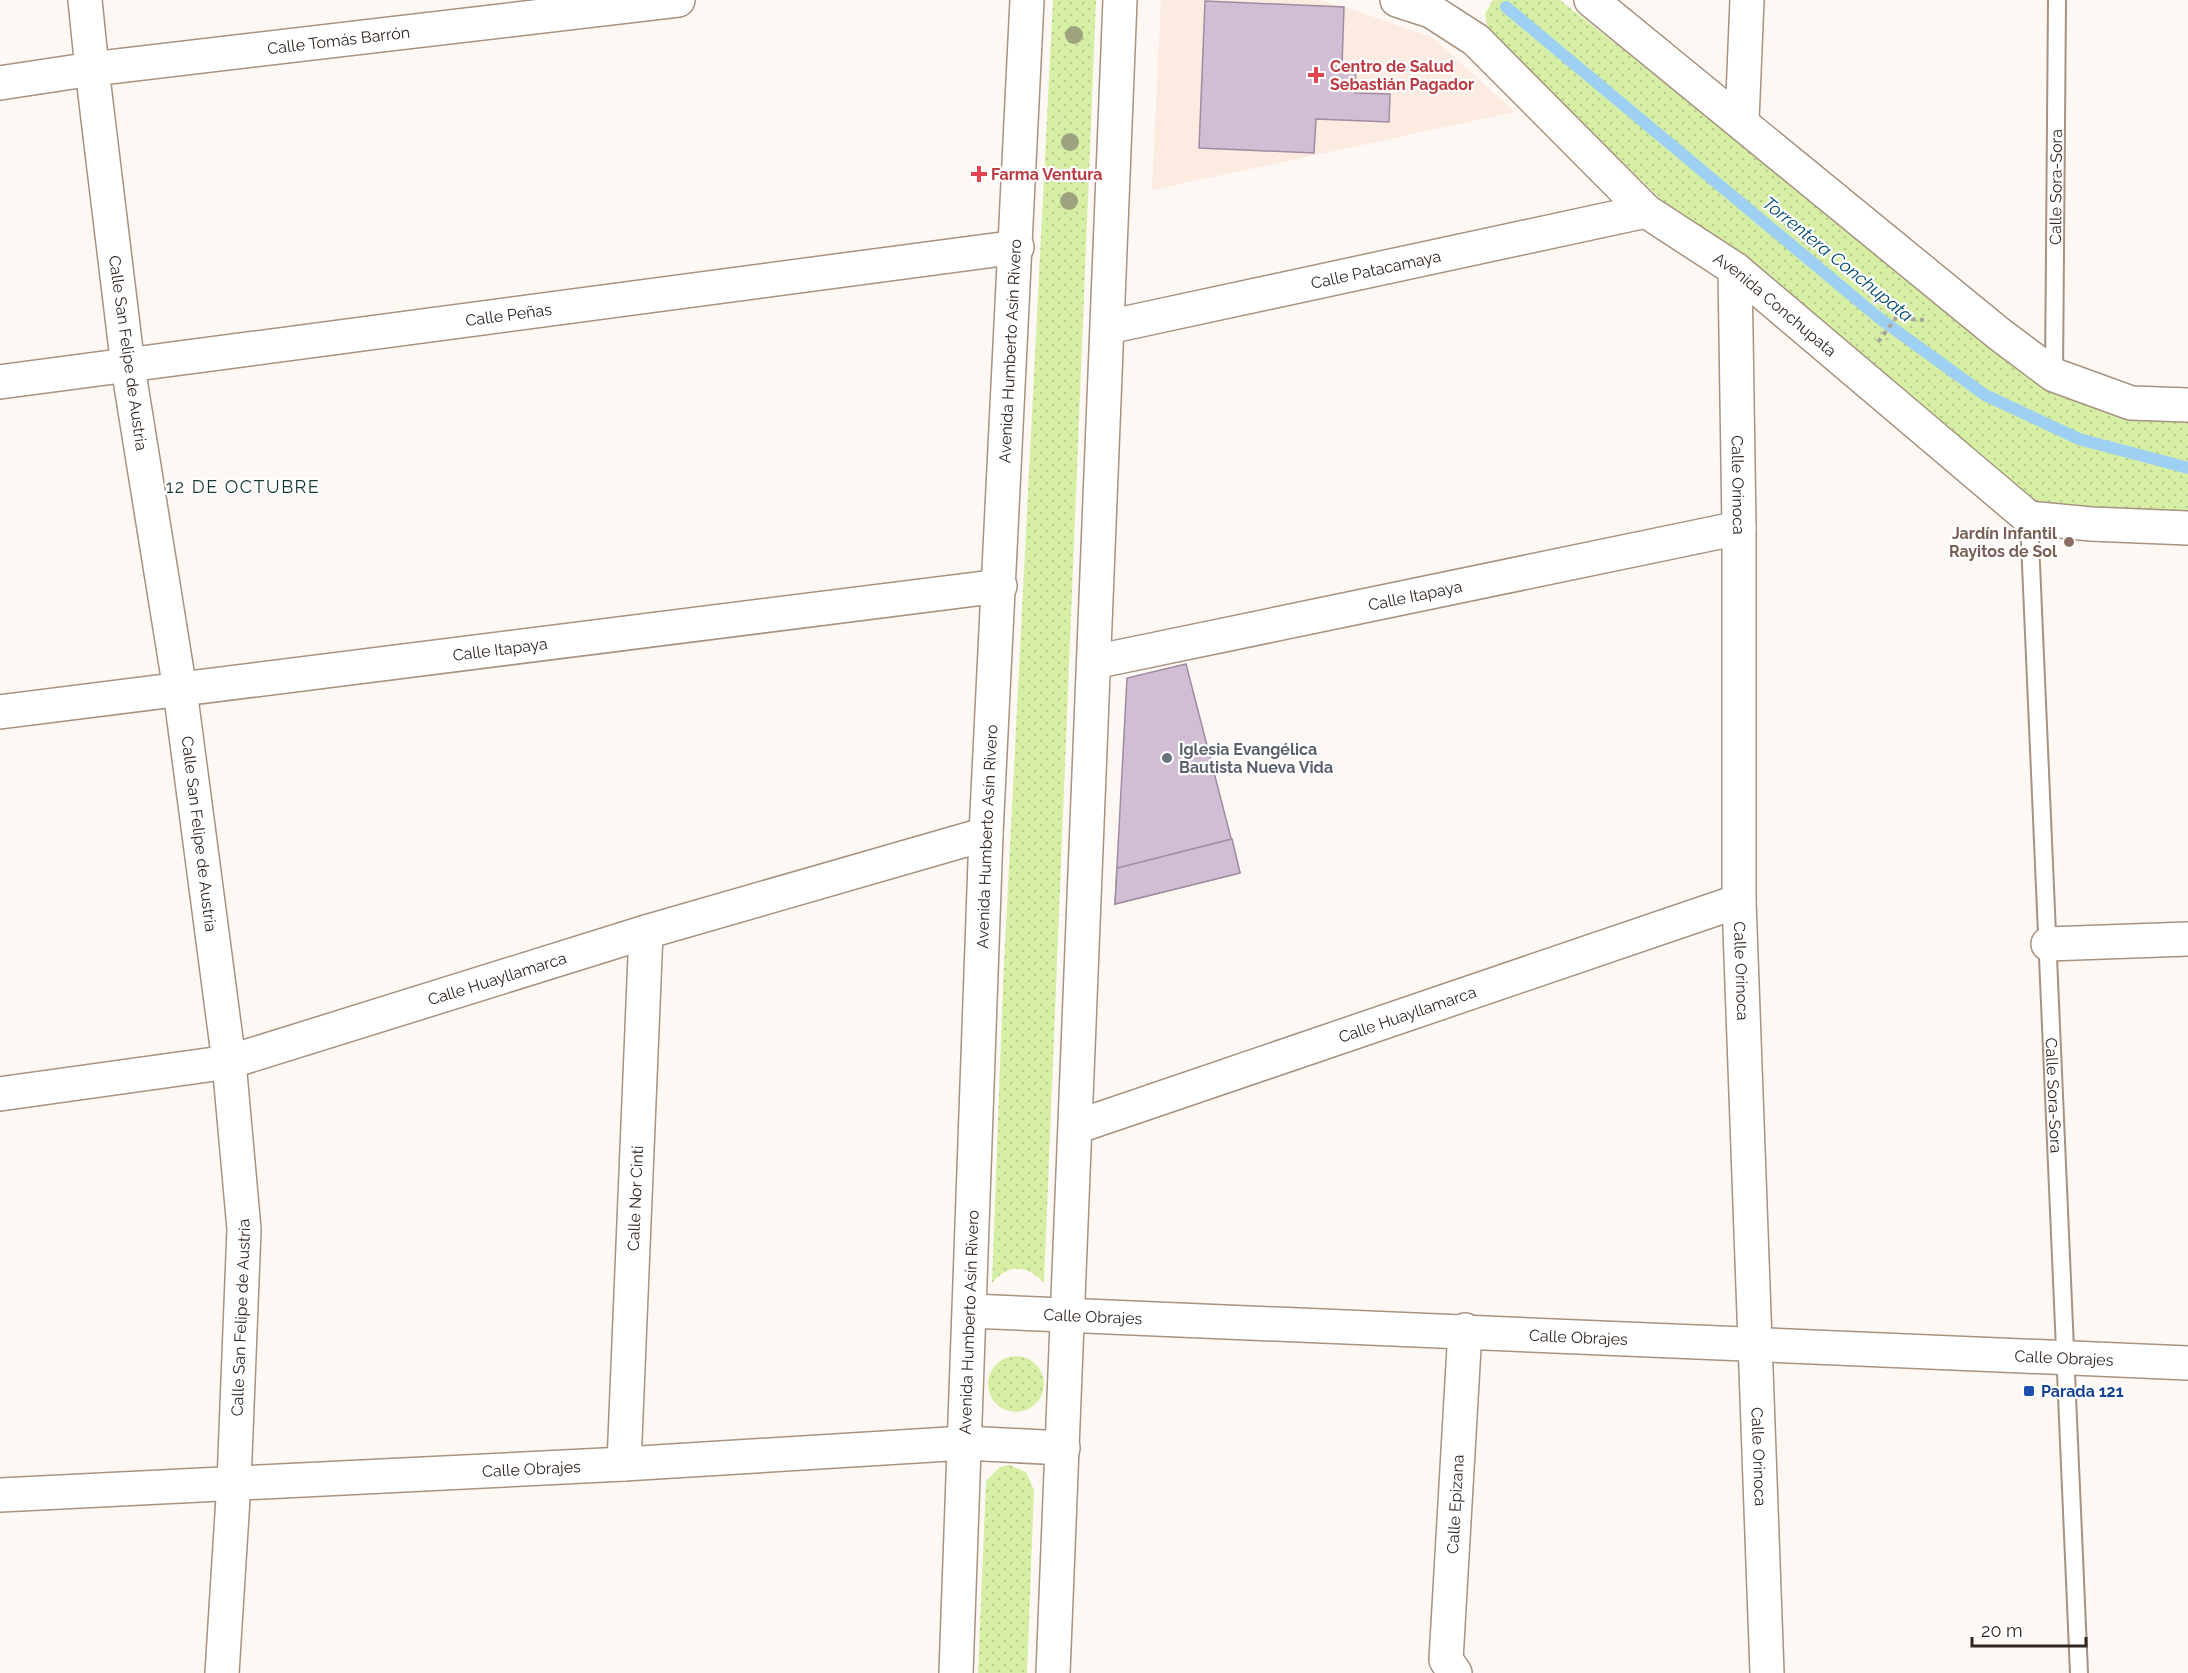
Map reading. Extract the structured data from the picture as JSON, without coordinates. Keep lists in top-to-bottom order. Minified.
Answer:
{"streets":{"street":["Calle Tomás Barrón","Calle Patacamaya","Avenida Conchupata","Calle Peñas","Avenida Humberto Asín Rivero","Calle San Felipe de Austria","Calle Orinoca","Calle Itapaya","Calle Huayllamarca","Calle Nor Cinti","Calle Obrajes","Calle Epizana"],"lane":["Calle Sora-Sora"]},"crossings":[["Calle Tomás Barrón","Calle San Felipe de Austria"],["Calle Sora-Sora","Avenida Conchupata"],["Calle Sora-Sora","Calle Obrajes"],["Calle Patacamaya","Avenida Conchupata"],["Avenida Conchupata","Calle Orinoca"],["Calle Peñas","Avenida Humberto Asín Rivero"],["Calle Peñas","Calle San Felipe de Austria"],["Avenida Humberto Asín Rivero","Calle Itapaya"],["Avenida Humberto Asín Rivero","Calle Huayllamarca"],["Avenida Humberto Asín Rivero","Calle Obrajes"],["Calle San Felipe de Austria","Calle Itapaya"],["Calle San Felipe de Austria","Calle Huayllamarca"],["Calle San Felipe de Austria","Calle Obrajes"],["Calle Orinoca","Calle Itapaya"],["Calle Orinoca","Calle Huayllamarca"],["Calle Orinoca","Calle Obrajes"],["Calle Huayllamarca","Calle Nor Cinti"],["Calle Nor Cinti","Calle Obrajes"],["Calle Obrajes","Calle Epizana"]],"districts":["12 DE OCTUBRE"],"water":["Torrentera Conchupata"],"places":{"health":["Centro de Salud Sebastián Pagador","Farma Ventura"],"other":["Jardín Infantil Rayitos de Sol","Iglesia Evangélica Bautista Nueva Vida"],"transit":["Parada 121"]},"scale_bar":"20 m"}
